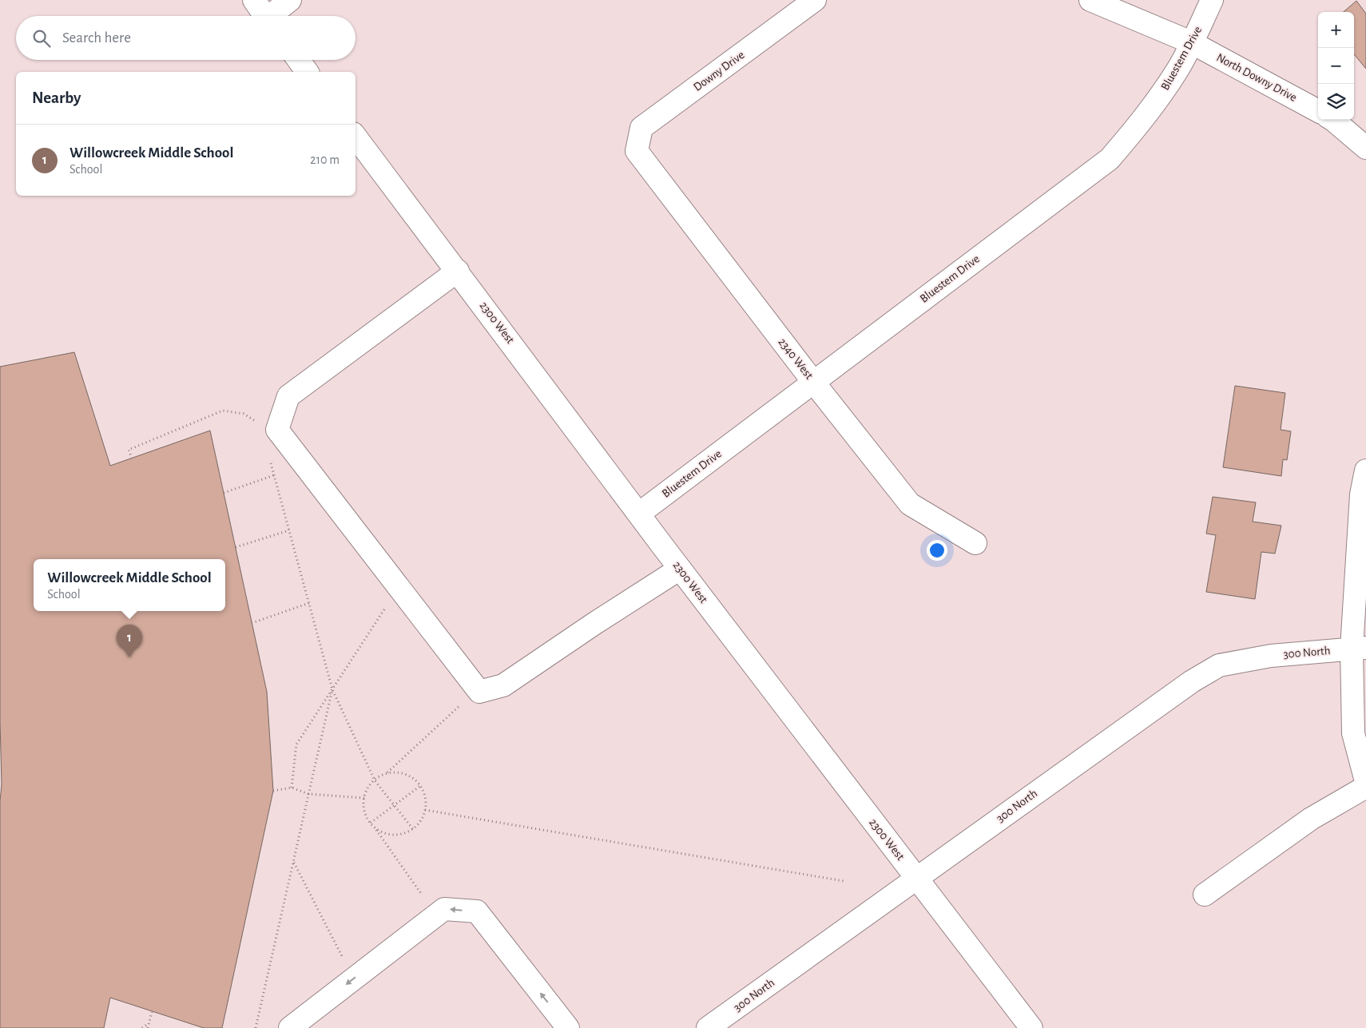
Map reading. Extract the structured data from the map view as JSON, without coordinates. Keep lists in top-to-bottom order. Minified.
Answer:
{"streets":{"street":["Bluestem Drive","Downy Drive","North Downy Drive","2300 West","2340 West","300 North"]},"crossings":[["Bluestem Drive","North Downy Drive"],["Bluestem Drive","2300 West"],["Bluestem Drive","2340 West"],["Downy Drive","2340 West"],["2300 West","300 North"]],"page":{"map_buttons":["+","−"],"search":"Search here","heading":"Nearby","list":[{"mark":"1","name":"Willowcreek Middle School","note":"School","value":"210 m"}],"popup":["Willowcreek Middle School","School"],"pins":"1"}}
